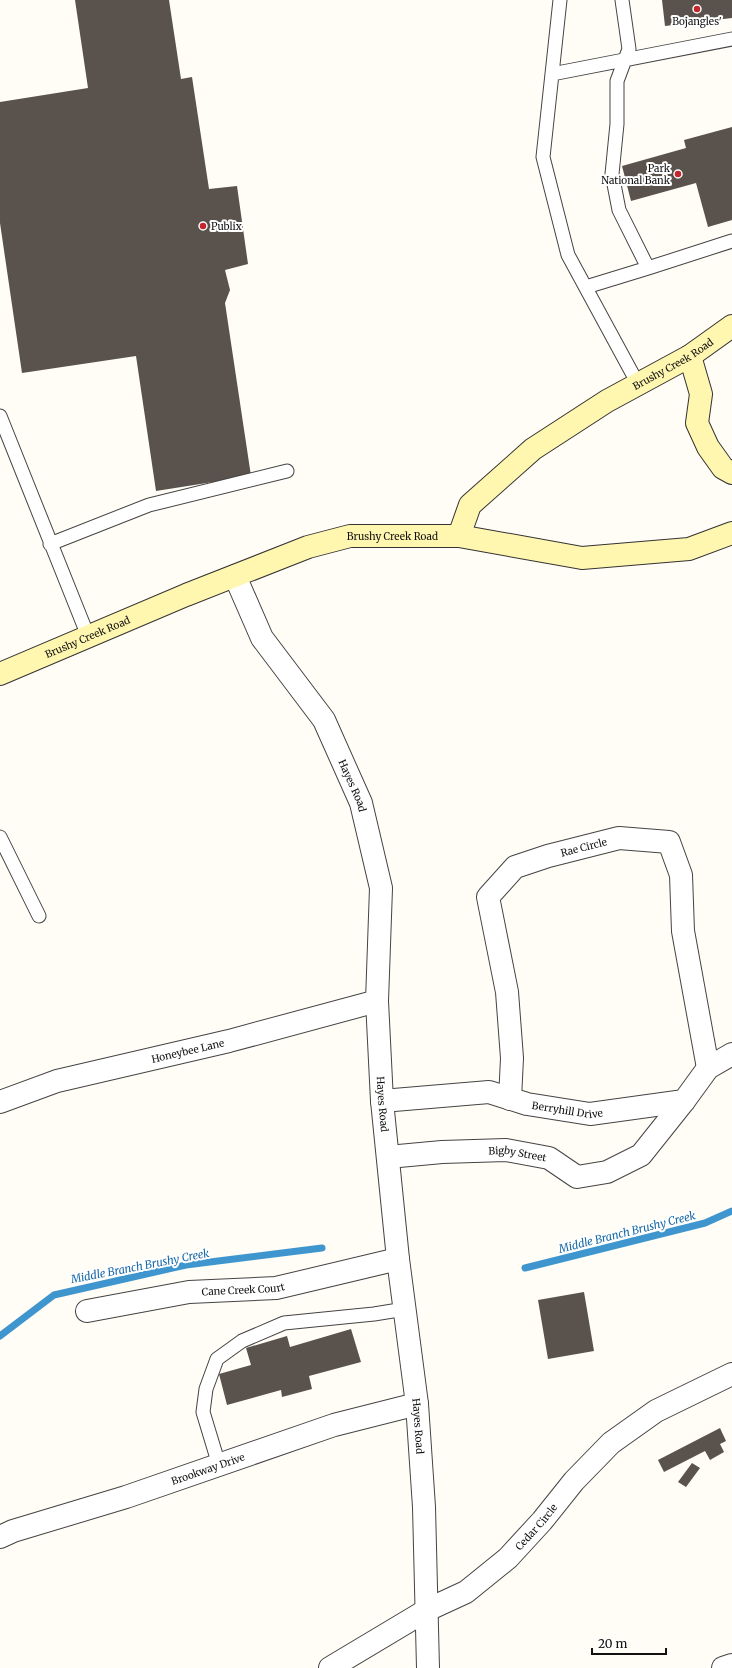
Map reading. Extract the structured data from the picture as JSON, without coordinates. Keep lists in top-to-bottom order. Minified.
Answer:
{"streets":{"street":["Brushy Creek Road","Hayes Road","Rae Circle","Honeybee Lane","Berryhill Drive","Bigby Street","Cane Creek Court","Brookway Drive","Cedar Circle"]},"crossings":[["Brushy Creek Road","Hayes Road"],["Hayes Road","Honeybee Lane"],["Hayes Road","Berryhill Drive"],["Hayes Road","Bigby Street"],["Hayes Road","Cane Creek Court"],["Hayes Road","Brookway Drive"],["Hayes Road","Cedar Circle"],["Rae Circle","Berryhill Drive"],["Berryhill Drive","Bigby Street"]],"water":["Middle Branch Brushy Creek"],"places":["Bojangles'","Park National Bank","Publix"],"scale_bar":"20 m"}
